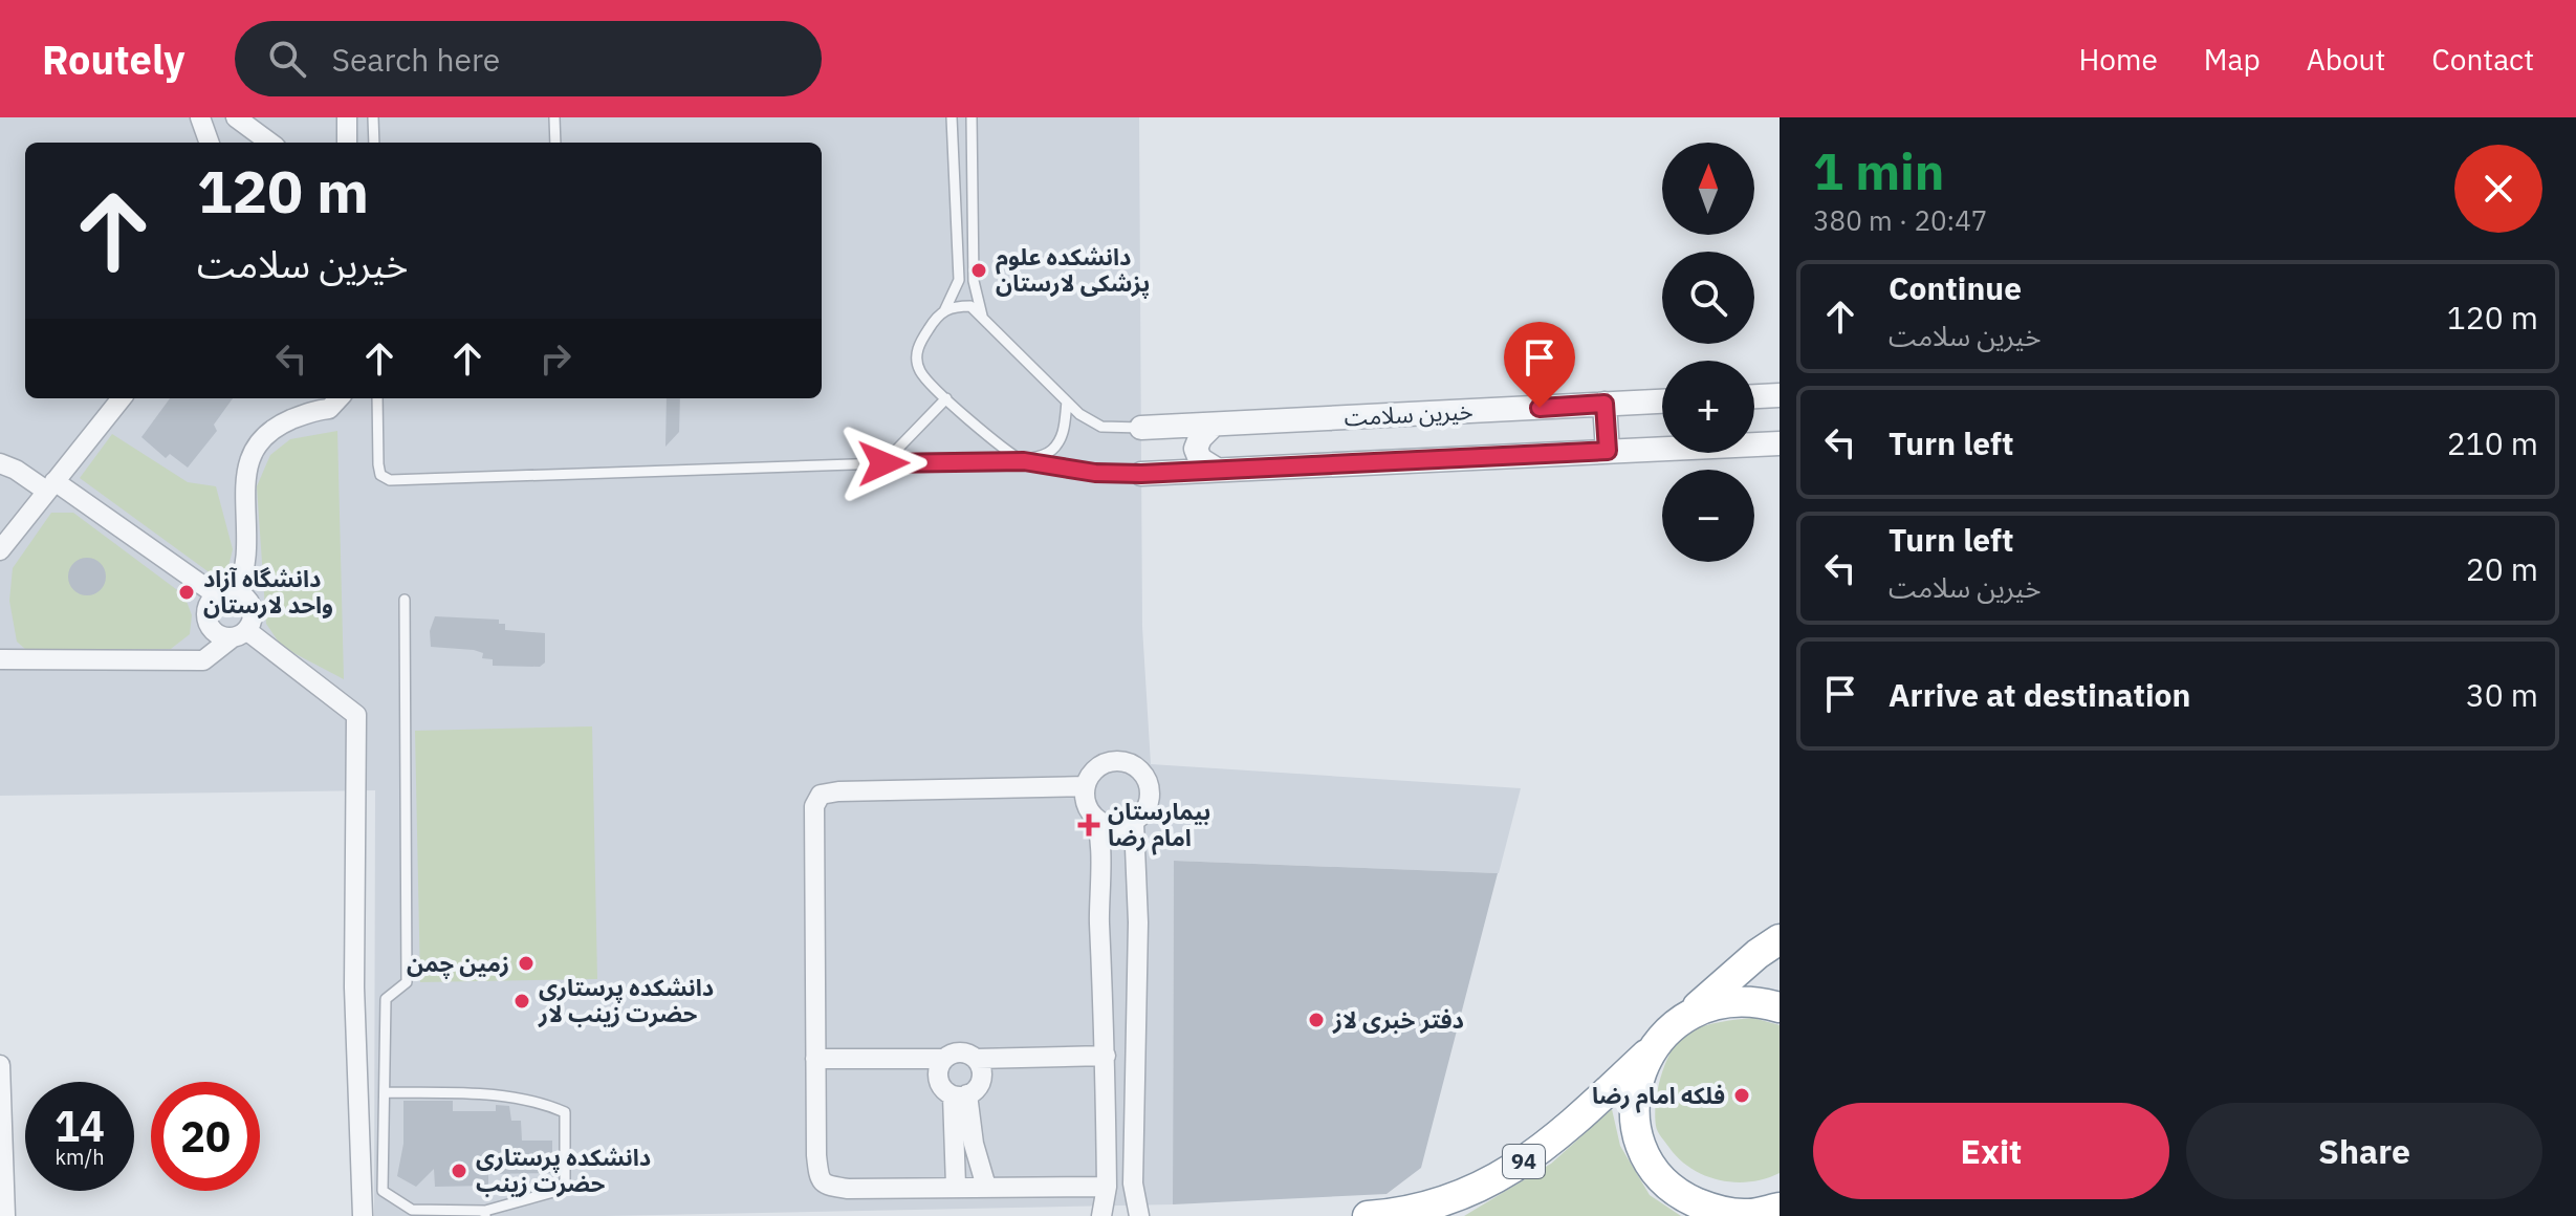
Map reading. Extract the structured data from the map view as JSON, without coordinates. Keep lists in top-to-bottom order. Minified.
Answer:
{"streets":{"highway":["94"],"street":["خیرین سلامت"]},"places":{"other":["دانشکده علوم پزشکی لارستان","دانشگاه آزاد واحد لارستان","زمین چمن","دانشکده پرستاری حضرت زینب لار","دفتر خبری لاز","فلكه امام رضا","دانشکده پرستاری حضرت زینب"],"health":["بیمارستان امام رضا"]},"north":"top","page":{"header":"Routely","search":"Search here","nav":["Home","Map","About","Contact"],"heading":["1 min","380 m · 20:47"],"map_buttons":["+","−"],"turn":["120 m","خیرین سلامت"],"list":[{"name":"Continue","note":"خیرین سلامت","value":"120 m"},{"name":"Turn left","value":"210 m"},{"name":"Turn left","note":"خیرین سلامت","value":"20 m"},{"name":"Arrive at destination","value":"30 m"}],"speed":"14 km/h","limit":"20","buttons":["Exit","Share"]}}
